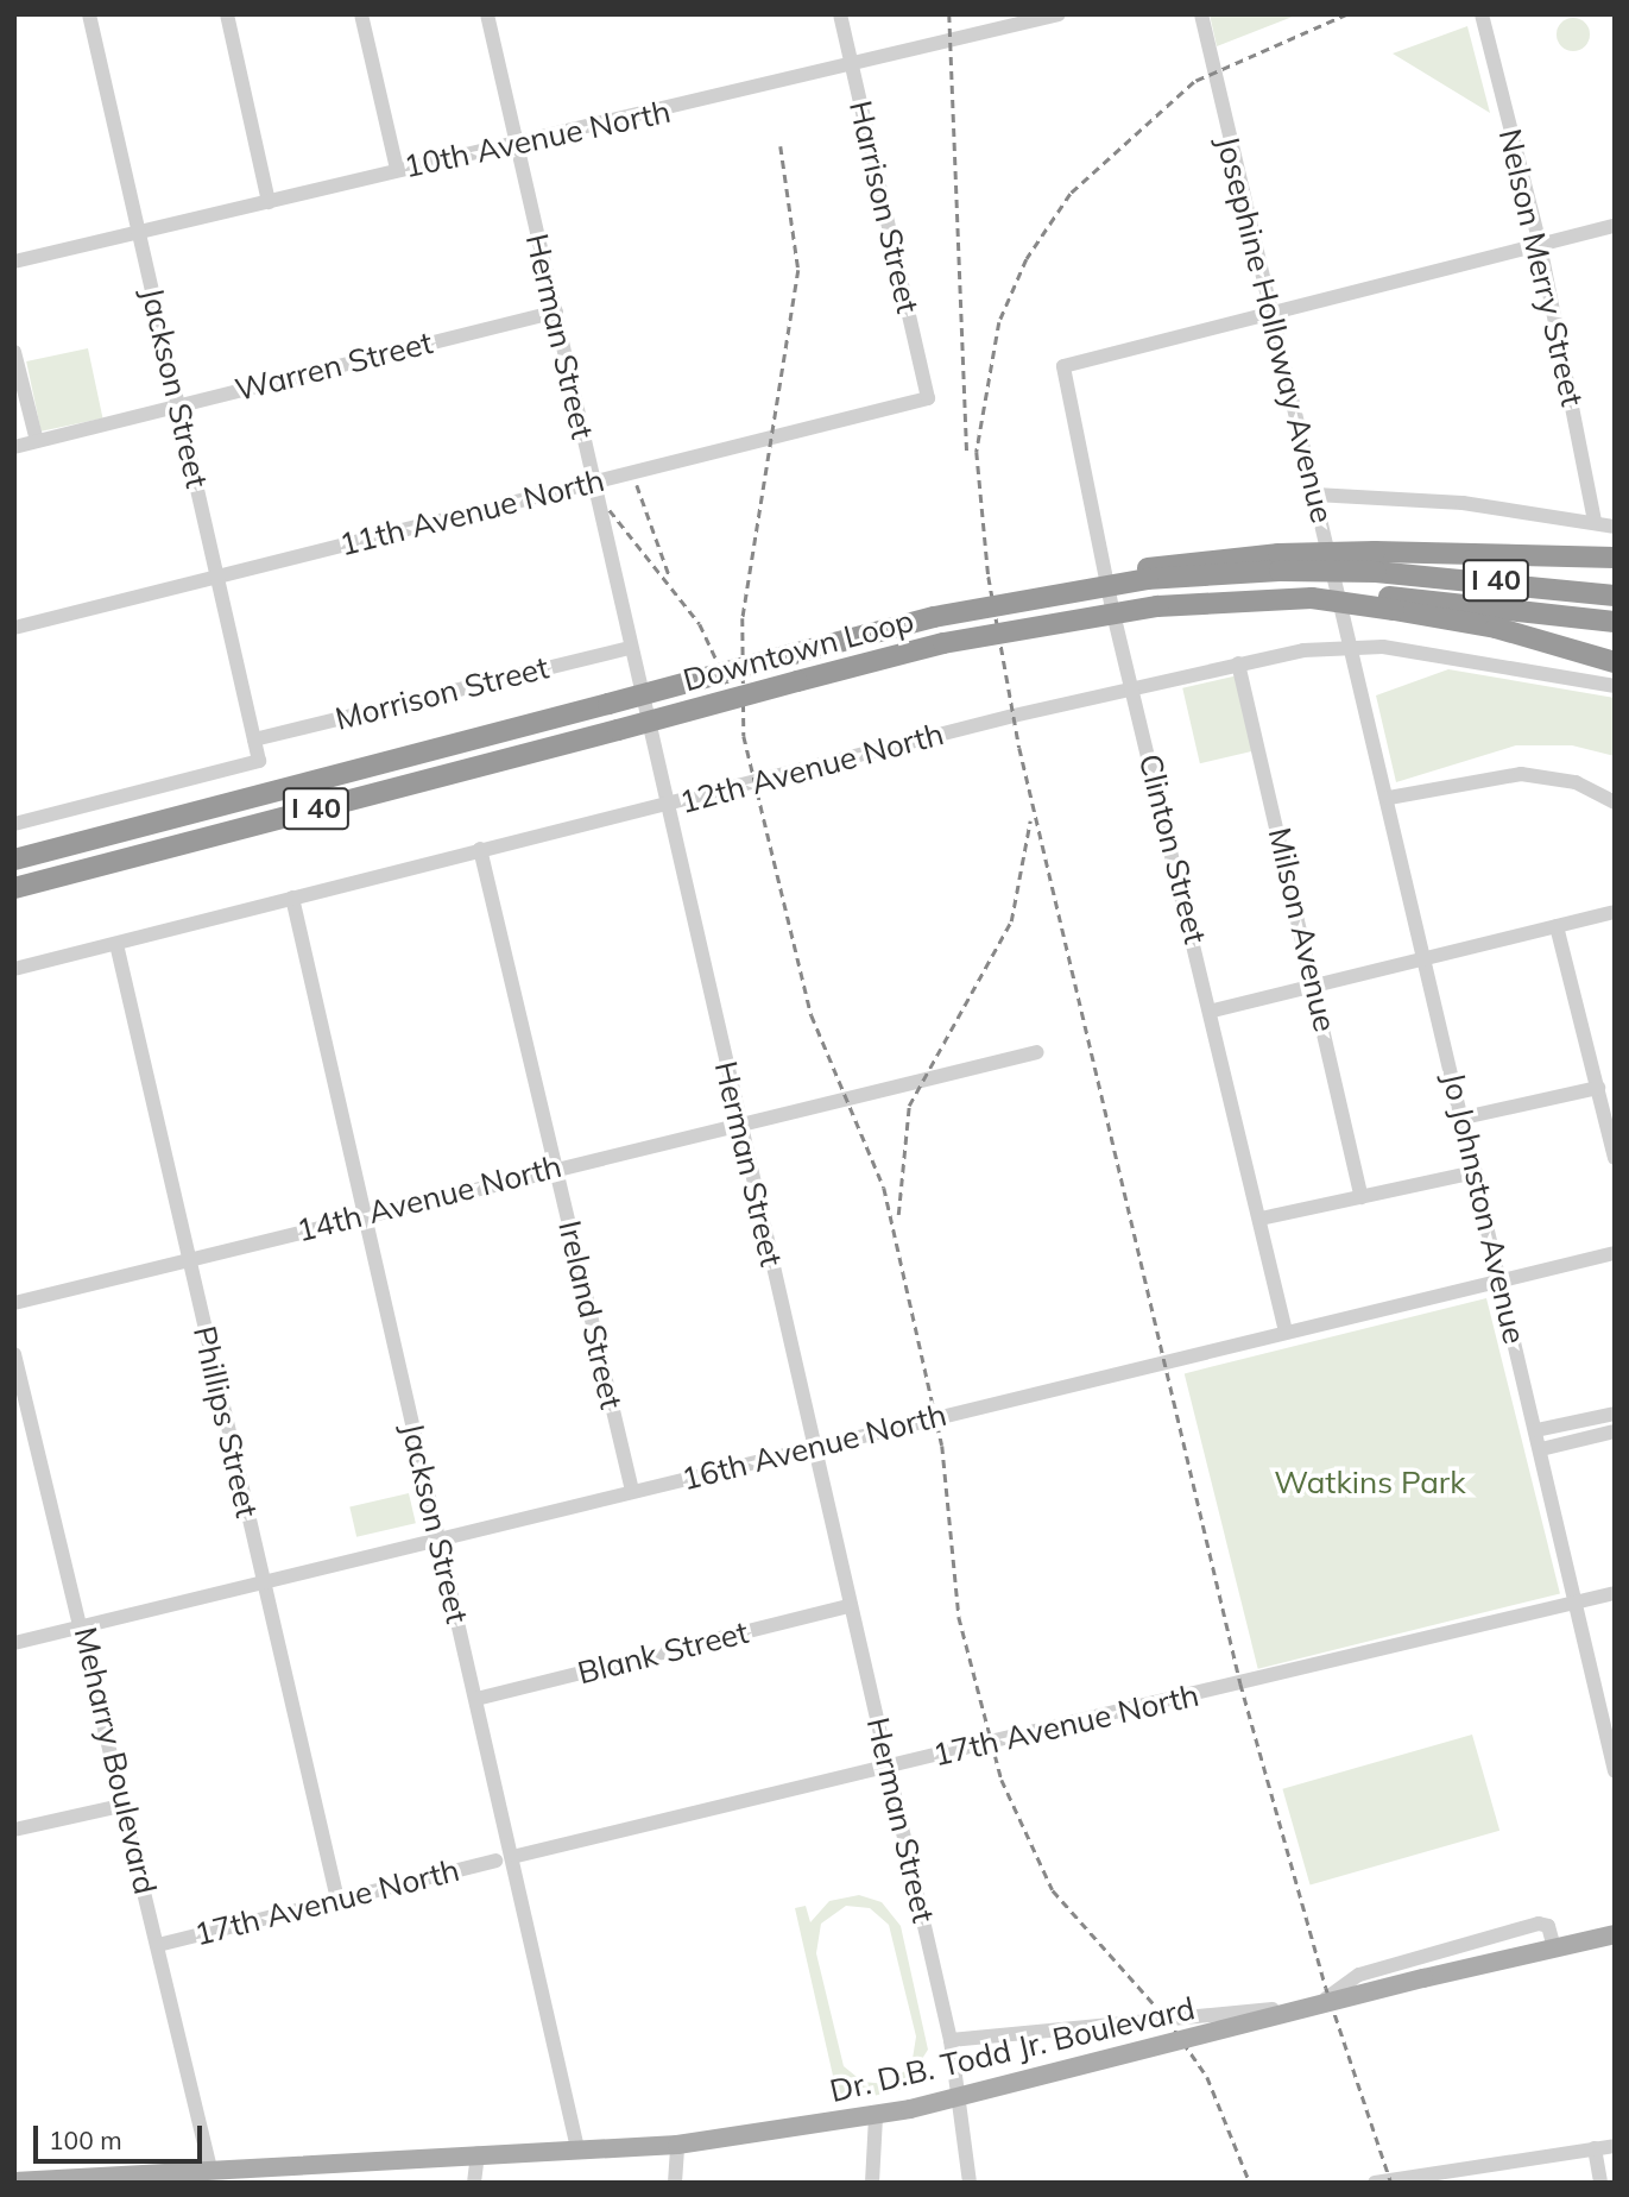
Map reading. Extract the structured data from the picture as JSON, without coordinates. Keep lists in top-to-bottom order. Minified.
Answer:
{"streets":{"highway":["I 40","Downtown Loop"],"main road":["Dr. D.B. Todd Jr. Boulevard"],"street":["10th Avenue North","Harrison Street","Nelson Merry Street","Josephine Holloway Avenue","Herman Street","Warren Street","Jackson Street","11th Avenue North","Morrison Street","12th Avenue North","Clinton Street","Milson Avenue","14th Avenue North","Jo Johnston Avenue","Ireland Street","Phillips Street","16th Avenue North","Blank Street","17th Avenue North","Meharry Boulevard"]},"crossings":[["10th Avenue North","Harrison Street"],["10th Avenue North","Herman Street"],["10th Avenue North","Jackson Street"],["Harrison Street","11th Avenue North"],["Josephine Holloway Avenue","12th Avenue North"],["Josephine Holloway Avenue","Clinton Street"],["Josephine Holloway Avenue","Jo Johnston Avenue"],["Herman Street","Warren Street"],["Herman Street","11th Avenue North"],["Herman Street","Morrison Street"],["Herman Street","12th Avenue North"],["Herman Street","14th Avenue North"],["Herman Street","16th Avenue North"],["Herman Street","Blank Street"],["Herman Street","17th Avenue North"],["Warren Street","Jackson Street"],["Jackson Street","11th Avenue North"],["Jackson Street","Morrison Street"],["Jackson Street","12th Avenue North"],["Jackson Street","14th Avenue North"],["Jackson Street","16th Avenue North"],["Jackson Street","Blank Street"],["Jackson Street","17th Avenue North"],["Jackson Street","Dr. D.B. Todd Jr. Boulevard"],["I 40","Downtown Loop"],["12th Avenue North","Clinton Street"],["12th Avenue North","Milson Avenue"],["12th Avenue North","Jo Johnston Avenue"],["12th Avenue North","Ireland Street"],["12th Avenue North","Phillips Street"],["Clinton Street","16th Avenue North"],["14th Avenue North","Ireland Street"],["14th Avenue North","Phillips Street"],["Jo Johnston Avenue","16th Avenue North"],["Jo Johnston Avenue","17th Avenue North"],["Ireland Street","16th Avenue North"],["Phillips Street","16th Avenue North"],["Phillips Street","17th Avenue North"],["16th Avenue North","Meharry Boulevard"],["17th Avenue North","Meharry Boulevard"],["Meharry Boulevard","Dr. D.B. Todd Jr. Boulevard"]],"parks":["Watkins Park"],"scale_bar":"100 m"}
